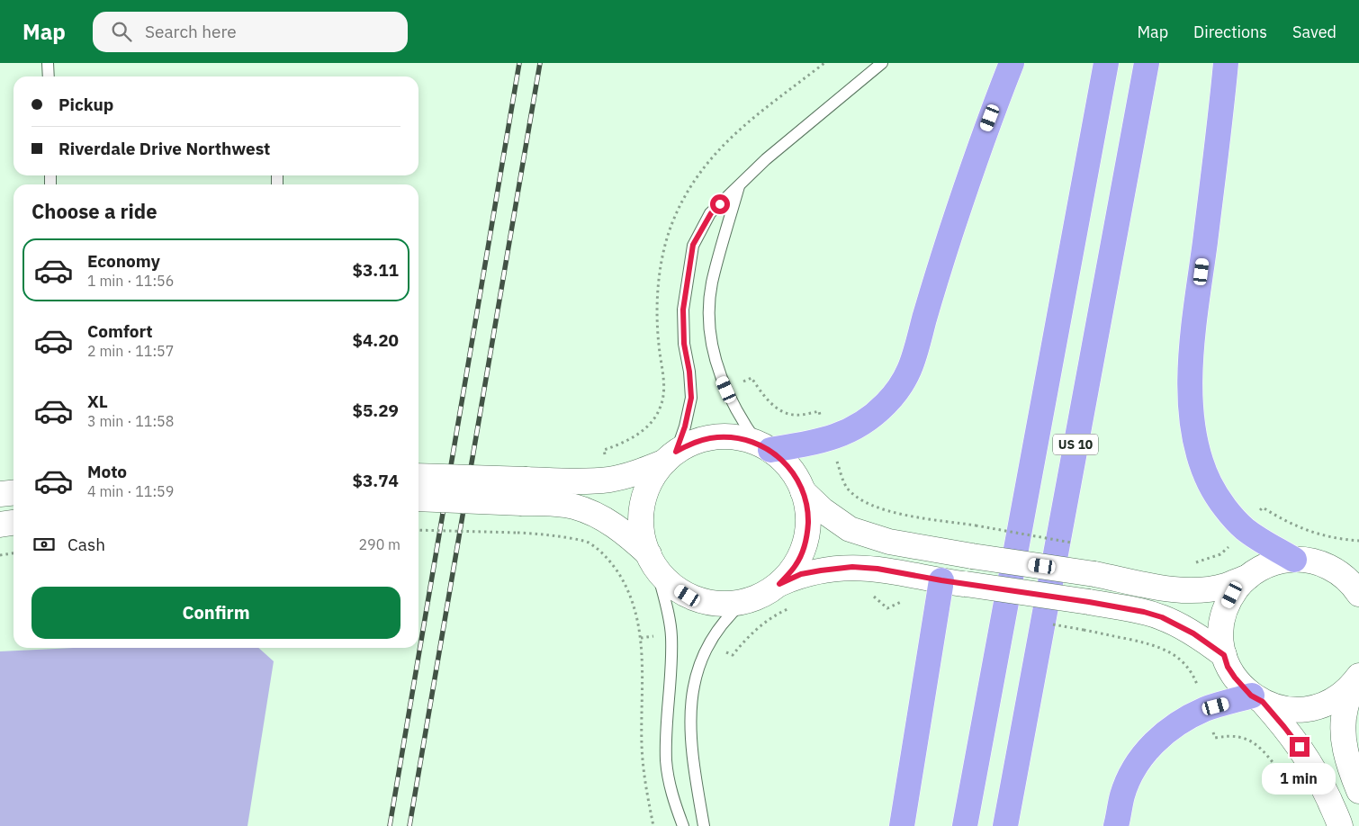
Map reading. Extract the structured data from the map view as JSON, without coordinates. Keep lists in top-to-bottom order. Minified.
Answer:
{"streets":{"highway":["US 10"]},"page":{"header":"Map","search":"Search here","nav":["Map","Directions","Saved"],"banner":["Pickup","Riverdale Drive Northwest"],"heading":"Choose a ride","list":[{"name":"Economy","note":"1 min · 11:56","value":"$3.11"},{"name":"Comfort","note":"2 min · 11:57","value":"$4.20"},{"name":"XL","note":"3 min · 11:58","value":"$5.29"},{"name":"Moto","note":"4 min · 11:59","value":"$3.74"}],"pay":["Cash","290 m"],"buttons":"Confirm","bubble":"1 min"}}
